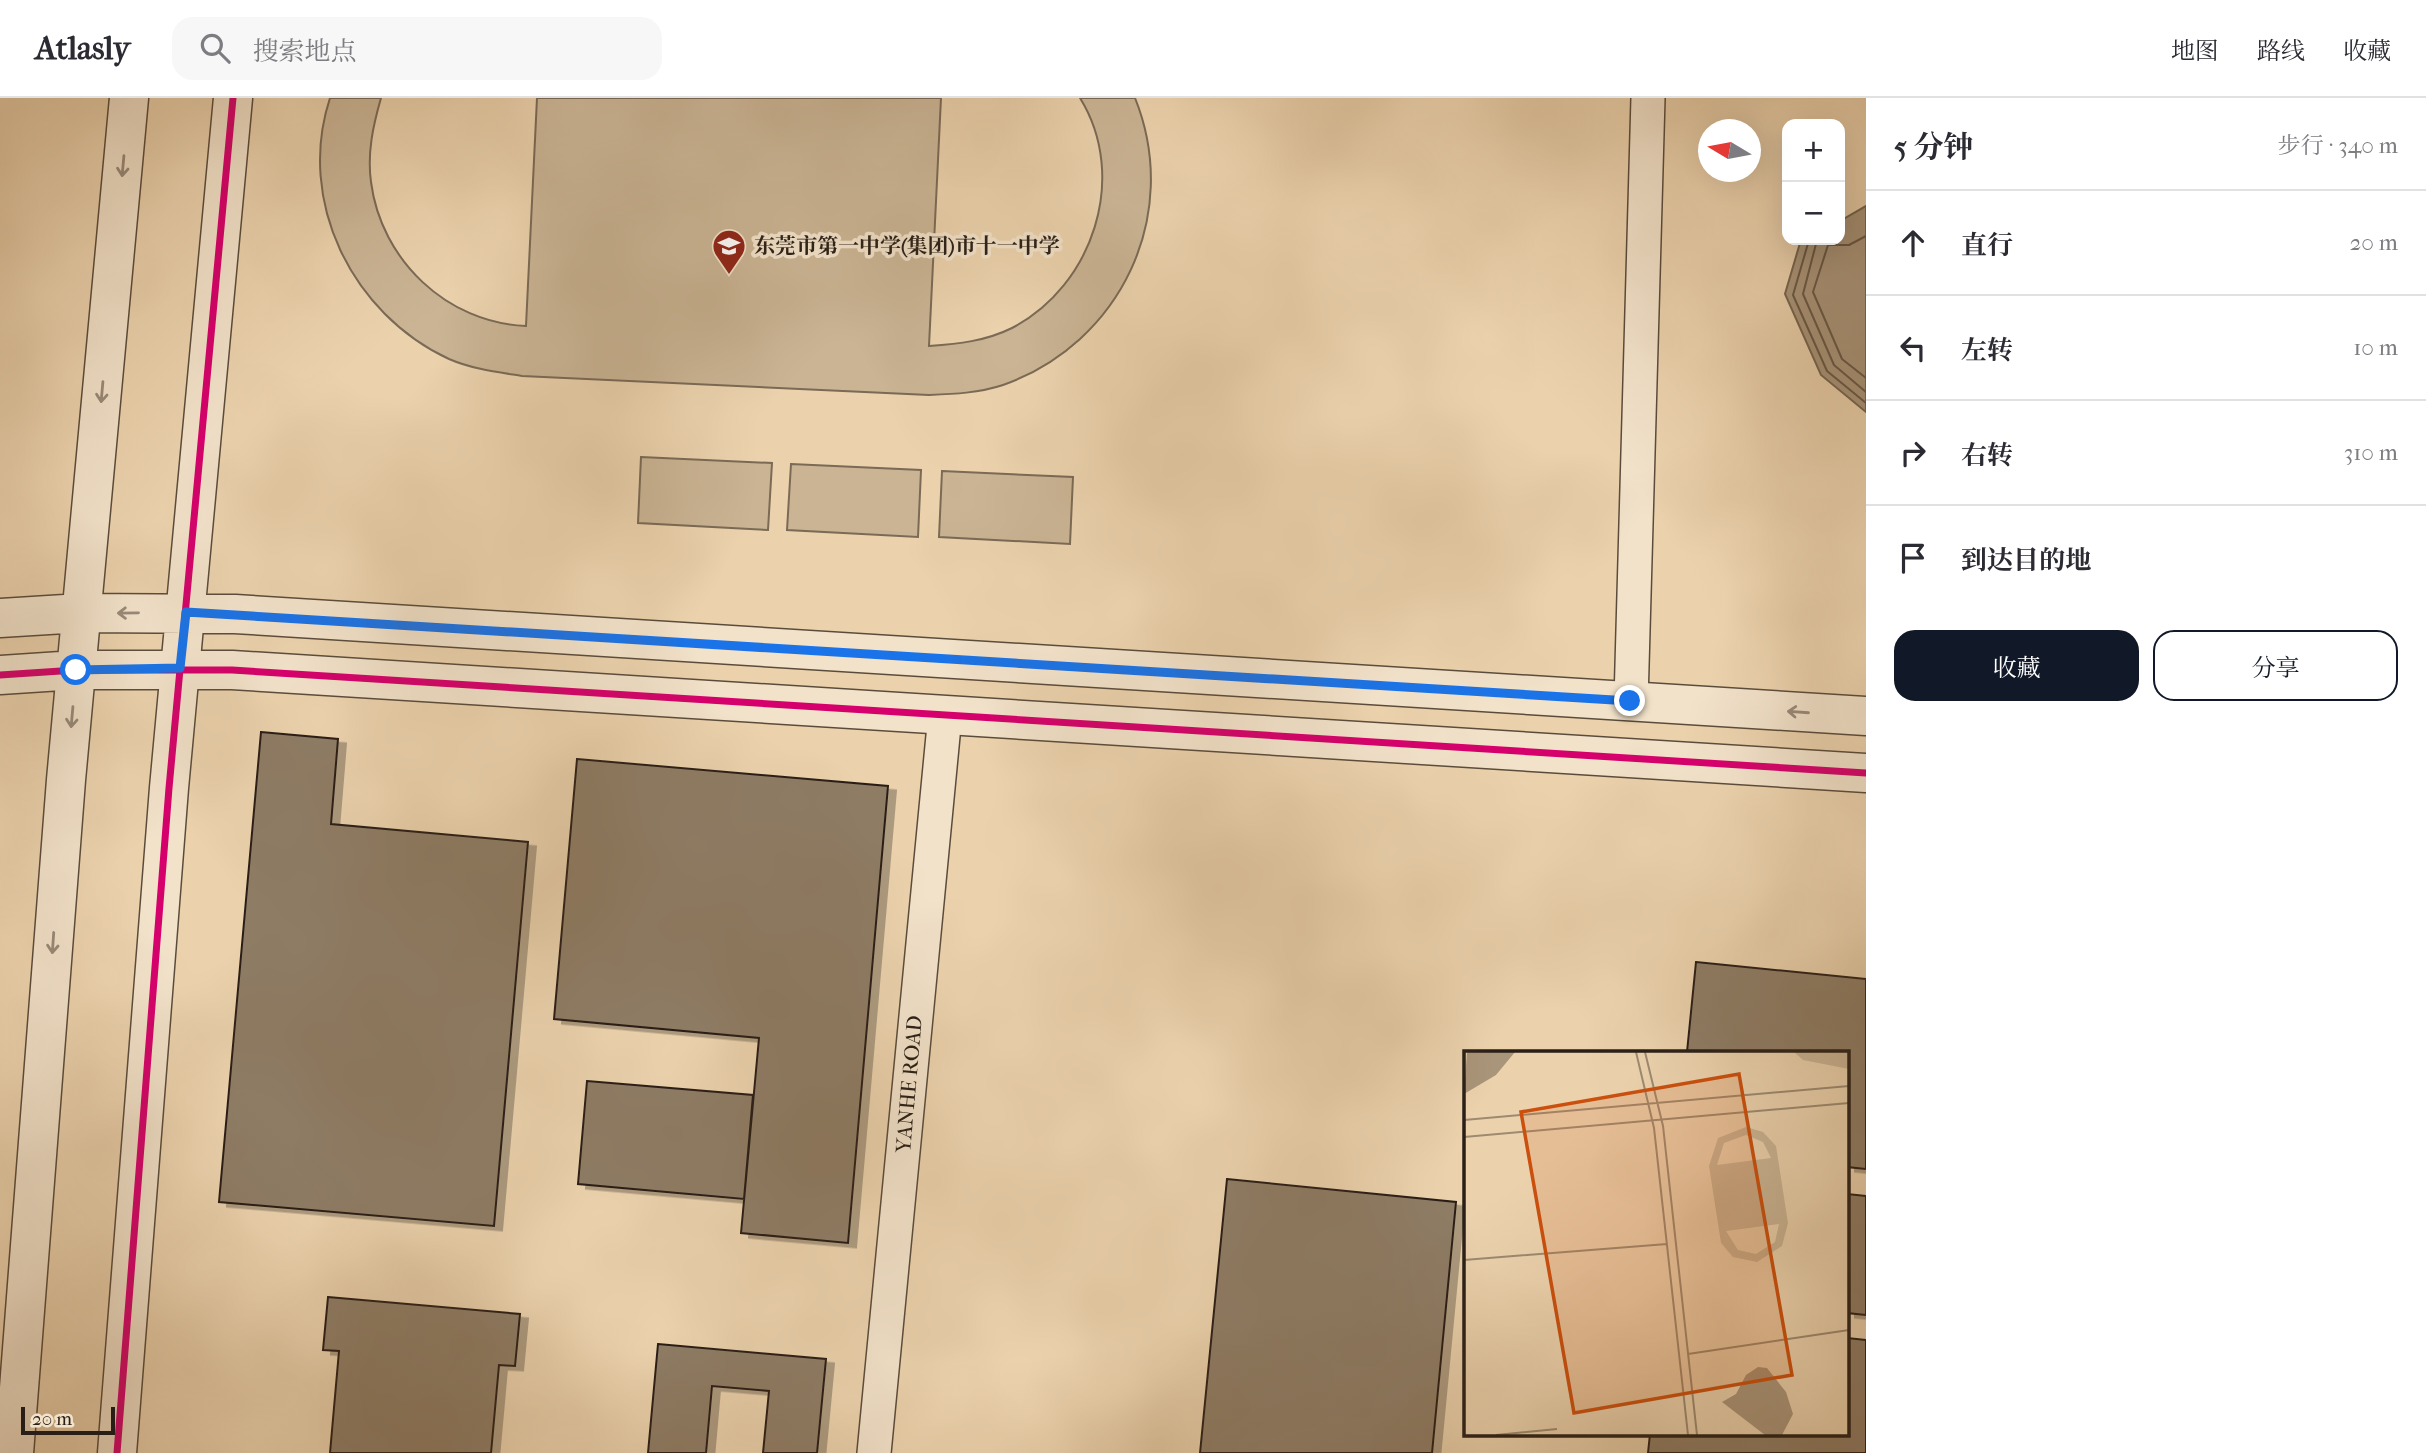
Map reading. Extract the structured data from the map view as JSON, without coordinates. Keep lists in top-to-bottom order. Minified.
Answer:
{"streets":{"street":["YANHE ROAD"]},"places":{"school or university":["东莞市第一中学(集团)市十一中学"]},"scale_bar":"20 m","north":"left","page":{"header":"Atlasly","search":"搜索地点","nav":["地图","路线","收藏"],"heading":["5 分钟","步行 · 340 m"],"map_buttons":["+","−"],"list":[["直行","20 m"],["左转","10 m"],["右转","310 m"],"到达目的地"],"buttons":["收藏","分享"],"scale":"20 m"}}
